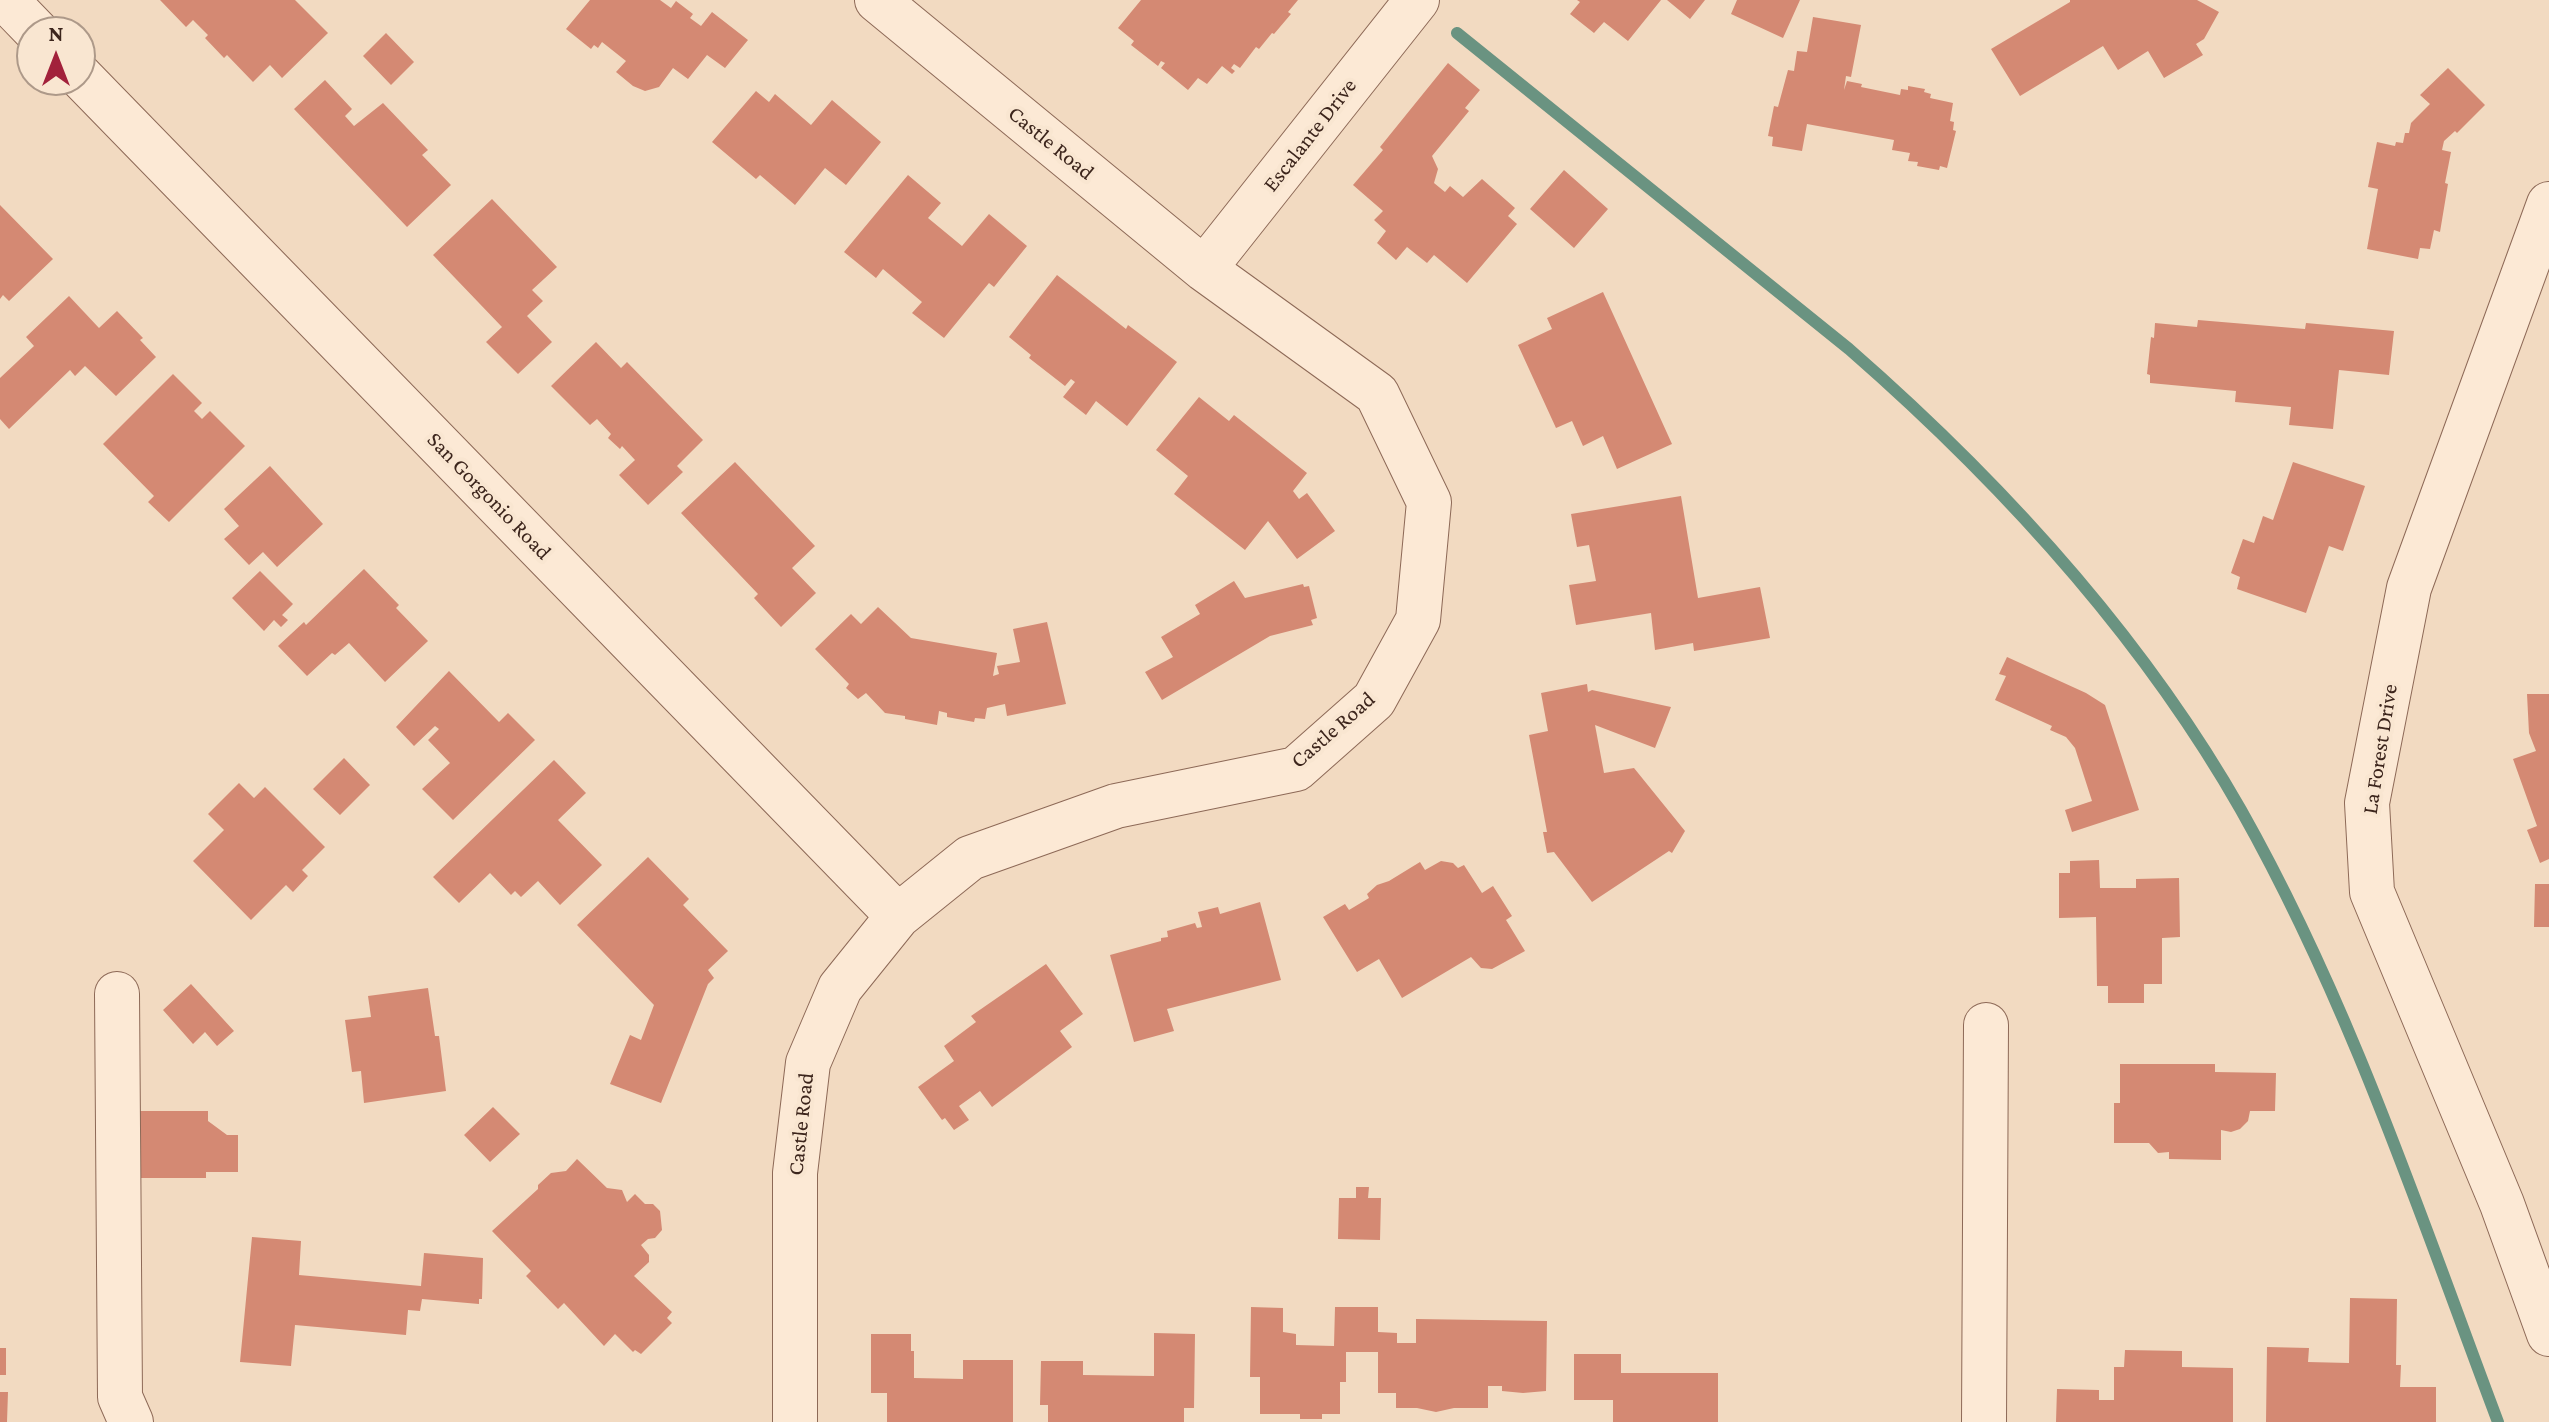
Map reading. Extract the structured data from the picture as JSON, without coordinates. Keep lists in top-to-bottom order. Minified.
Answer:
{"streets":{"street":["Escalante Drive","Castle Road","San Gorgonio Road","La Forest Drive"]},"crossings":[["Escalante Drive","Castle Road"],["Castle Road","San Gorgonio Road"]],"north":"top"}
